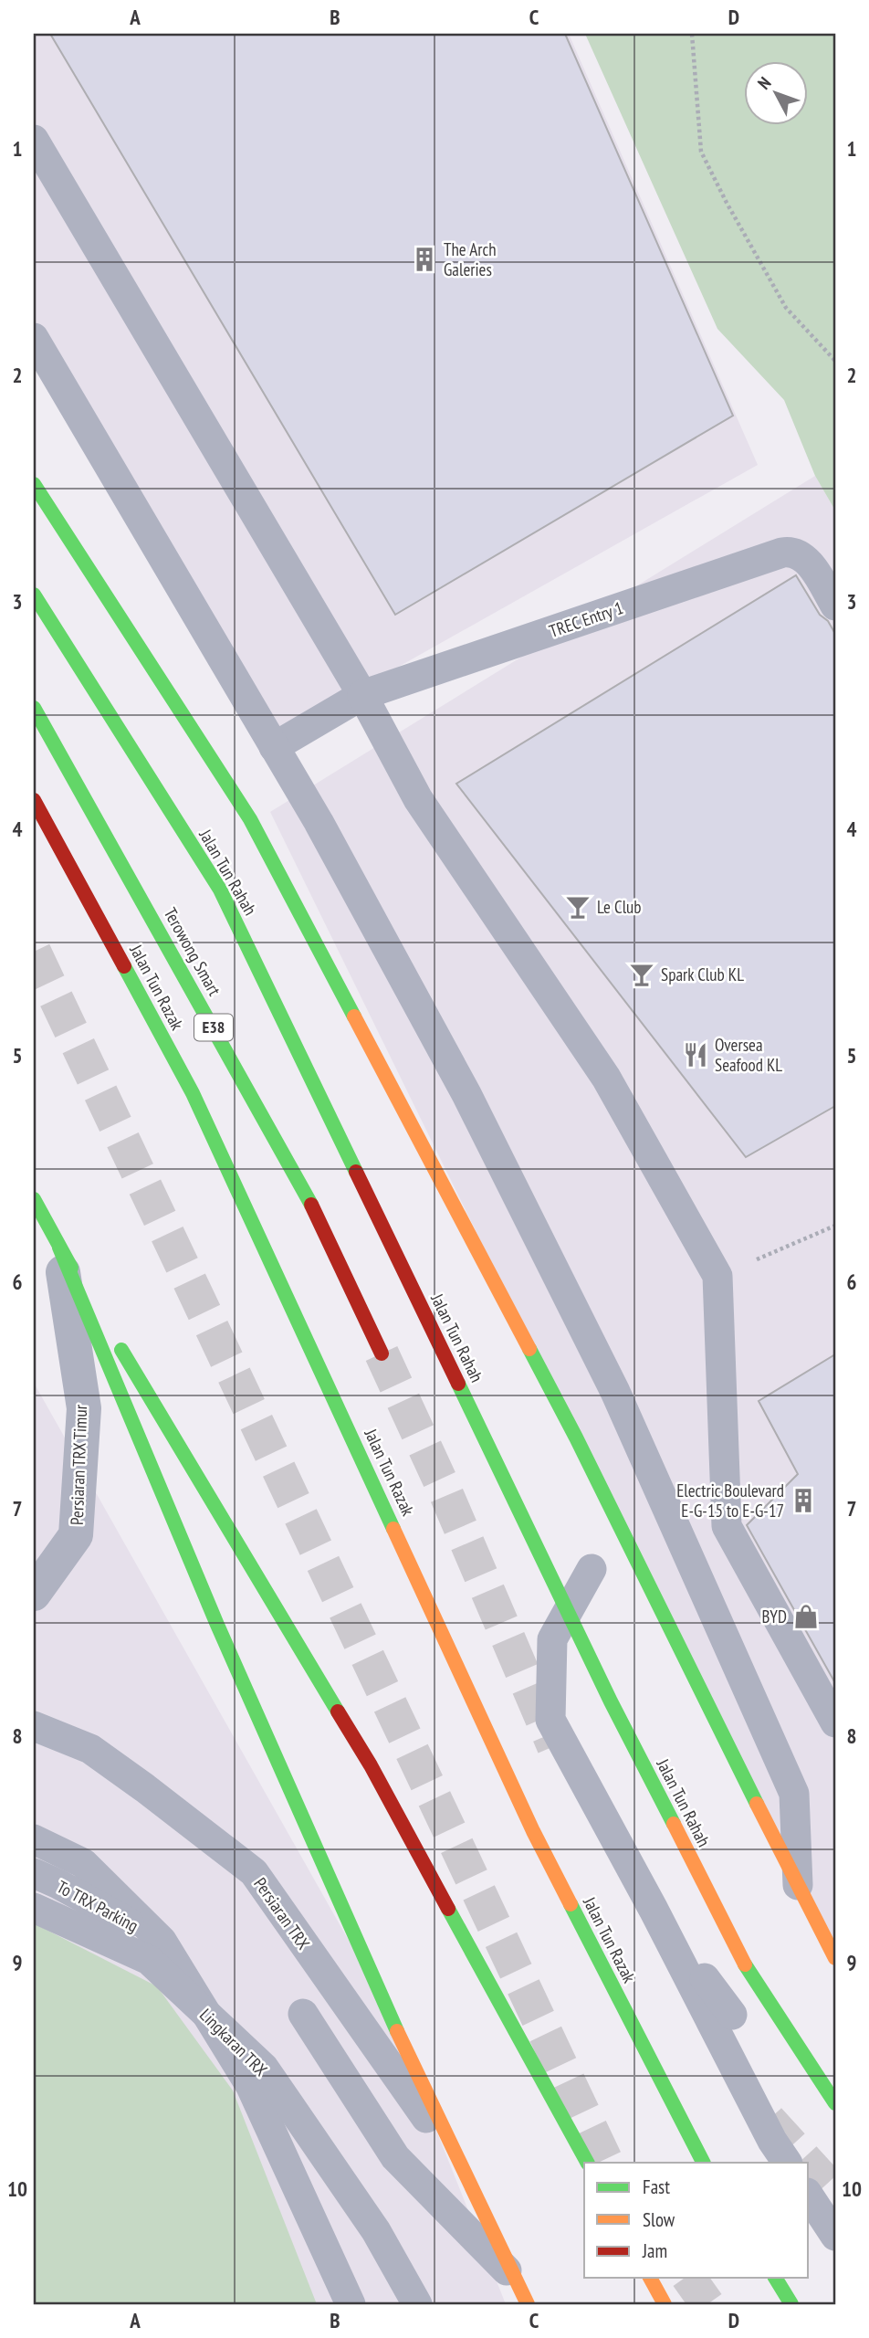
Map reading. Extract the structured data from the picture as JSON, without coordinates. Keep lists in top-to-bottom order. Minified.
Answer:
{"streets":{"main road":["Jalan Tun Rahah","Terowong Smart","Jalan Tun Razak","E38"],"street":["Persiaran TRX Timur"],"lane":["TREC Entry 1","To TRX Parking","Persiaran TRX","Lingkaran TRX"]},"places":{"building":["The Arch Galeries","Electric Boulevard E-G-15 to E-G-17"],"bar":["Le Club","Spark Club KL"],"restaurant":["Oversea Seafood KL"],"shop":["BYD"]},"legend":["Fast","Slow","Jam"],"north":"top left","grid":{"columns":["A","B","C","D"],"rows":["1","2","3","4","5","6","7","8","9","10"]}}
